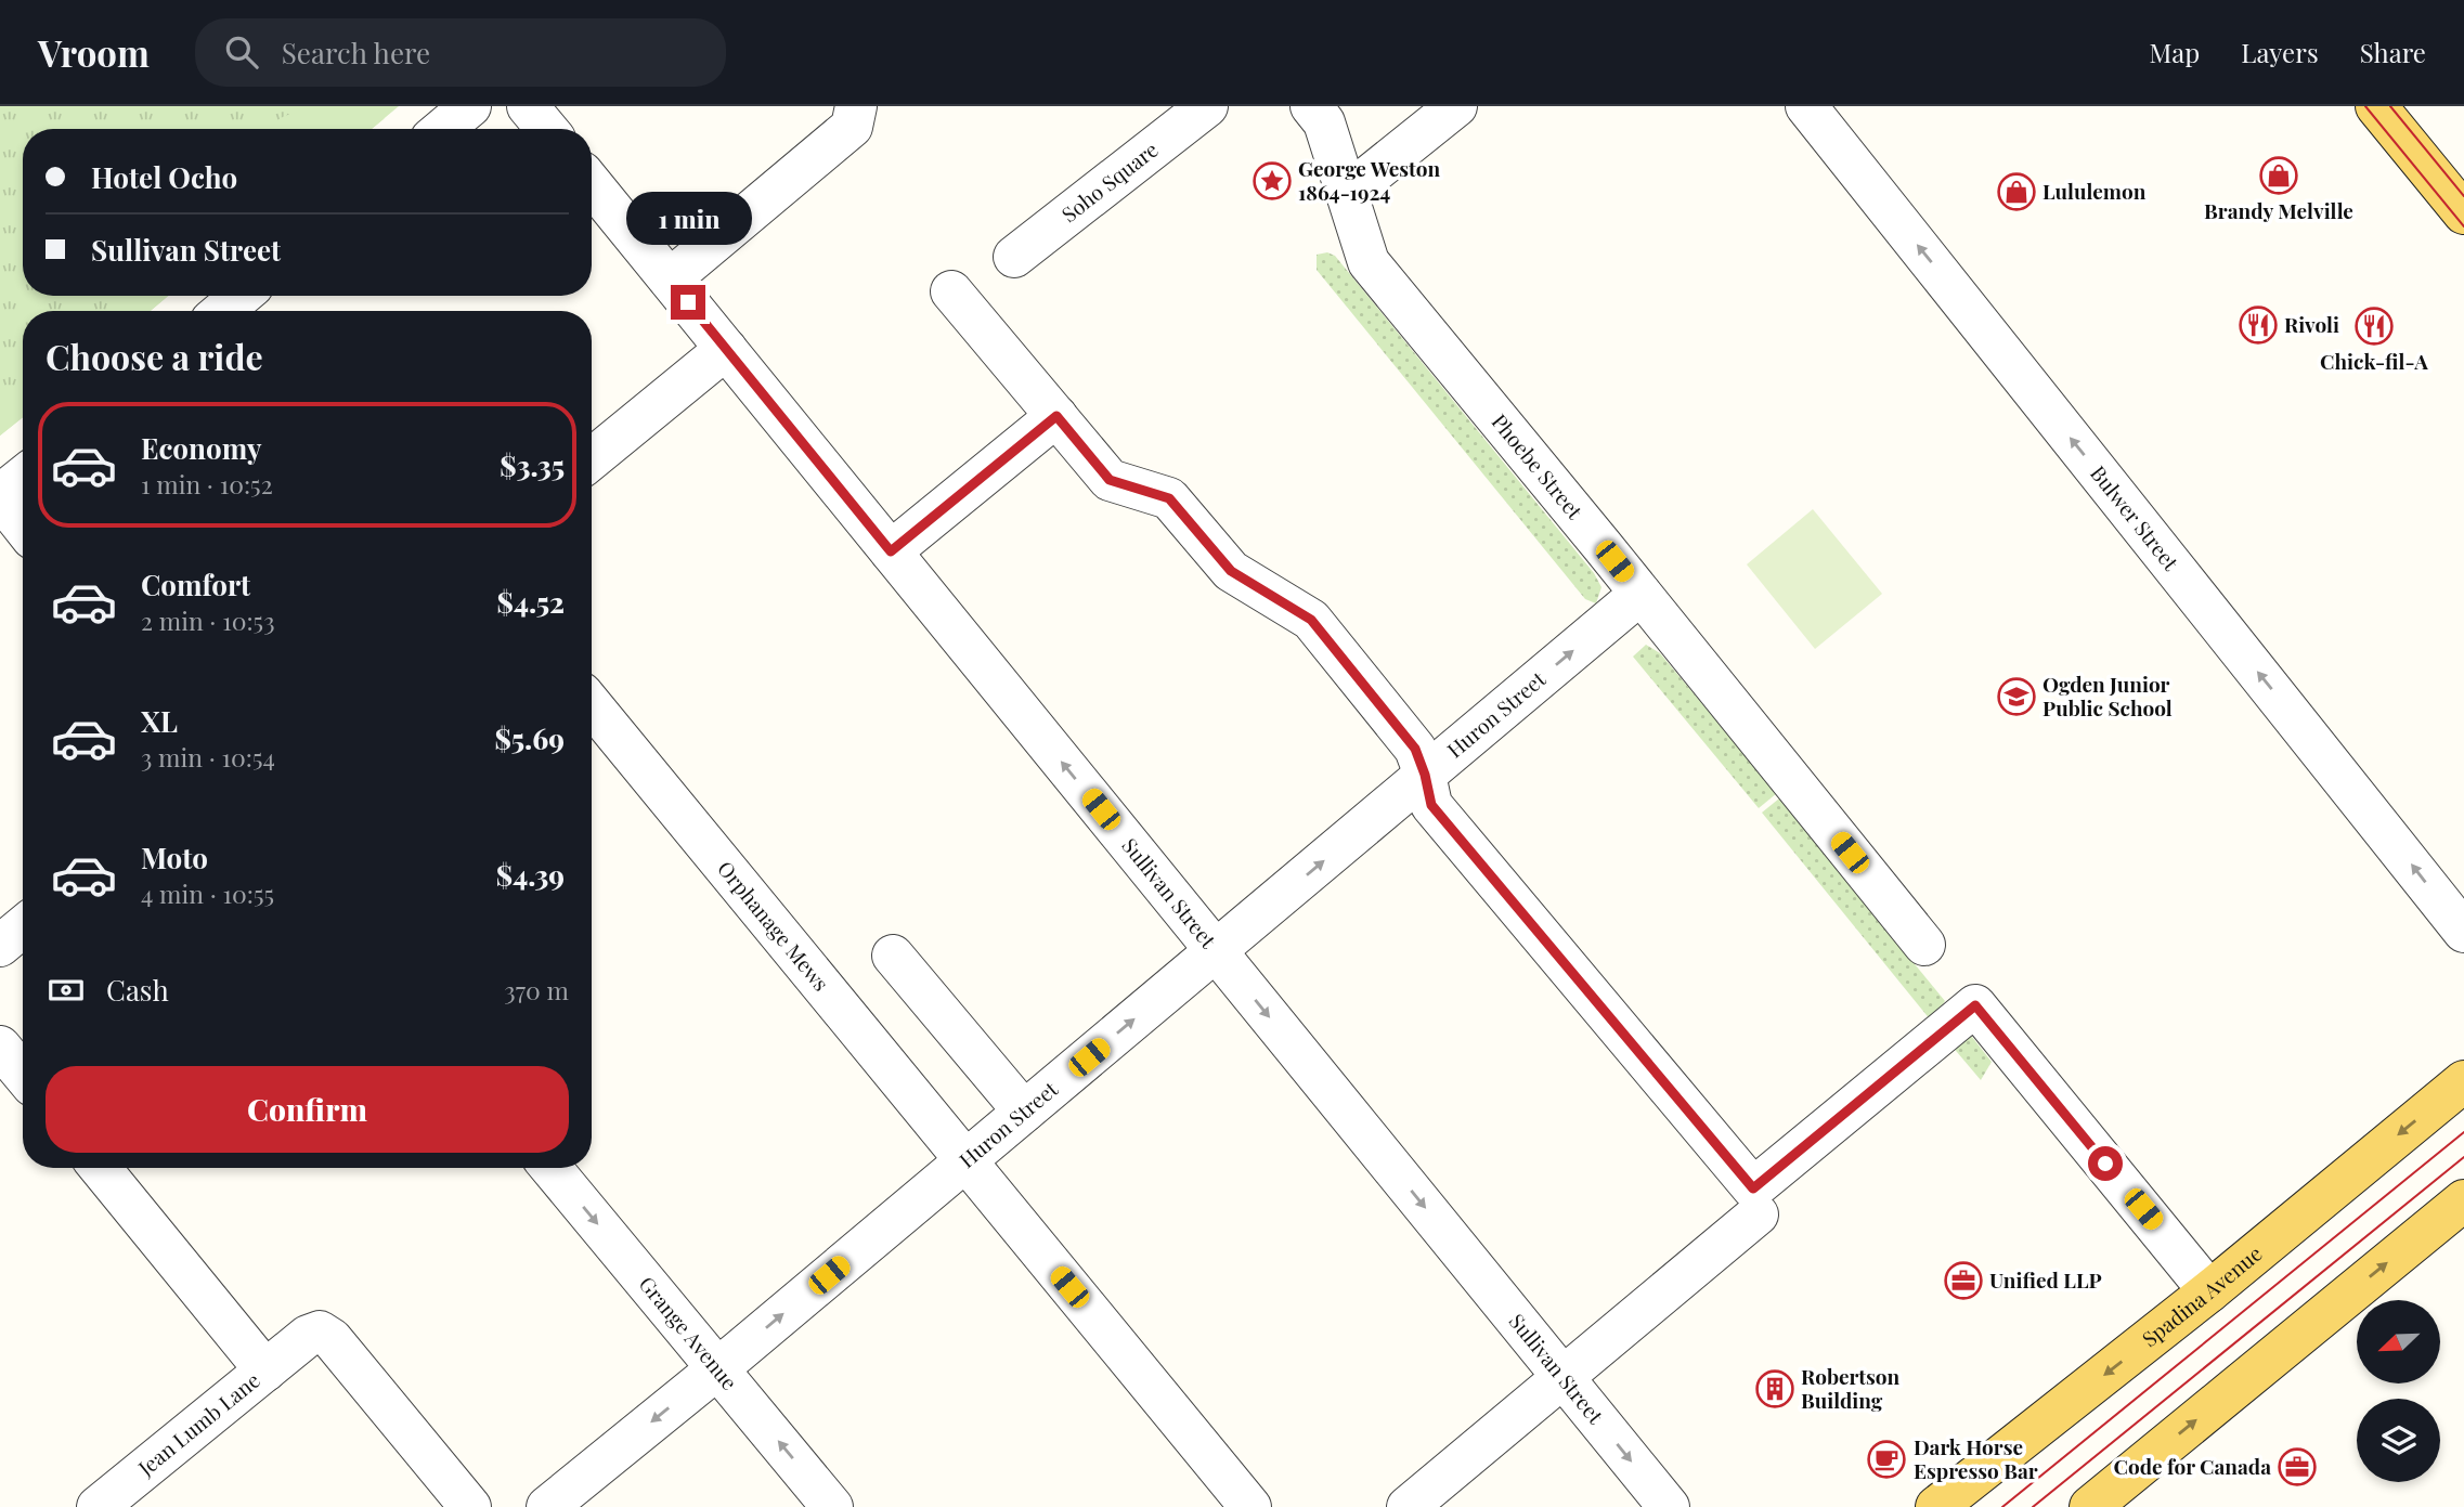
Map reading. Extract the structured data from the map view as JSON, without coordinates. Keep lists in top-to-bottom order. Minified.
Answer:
{"streets":{"main road":["Spadina Avenue"],"street":["Soho Square","Phoebe Street","Bulwer Street","Huron Street","Sullivan Street","Orphanage Mews","Grange Avenue","Jean Lumb Lane"]},"crossings":[["Phoebe Street","Huron Street"],["Huron Street","Sullivan Street"],["Huron Street","Orphanage Mews"],["Huron Street","Grange Avenue"]],"one_way":["Bulwer Street"],"places":{"shop":["Brandy Melville","Lululemon"],"place":["George Weston 1864-1924"],"restaurant":["Rivoli","Chick-fil-A"],"school or university":["Ogden Junior Public School"],"office":["Unified LLP","Code for Canada"],"building":["Robertson Building"],"cafe":["Dark Horse Espresso Bar"]},"north":"bottom left","page":{"header":"Vroom","search":"Search here","nav":["Map","Layers","Share"],"banner":["Hotel Ocho","Sullivan Street"],"bubble":"1 min","heading":"Choose a ride","list":[{"name":"Economy","note":"1 min · 10:52","value":"$3.35"},{"name":"Comfort","note":"2 min · 10:53","value":"$4.52"},{"name":"XL","note":"3 min · 10:54","value":"$5.69"},{"name":"Moto","note":"4 min · 10:55","value":"$4.39"}],"pay":["Cash","370 m"],"buttons":"Confirm"}}
